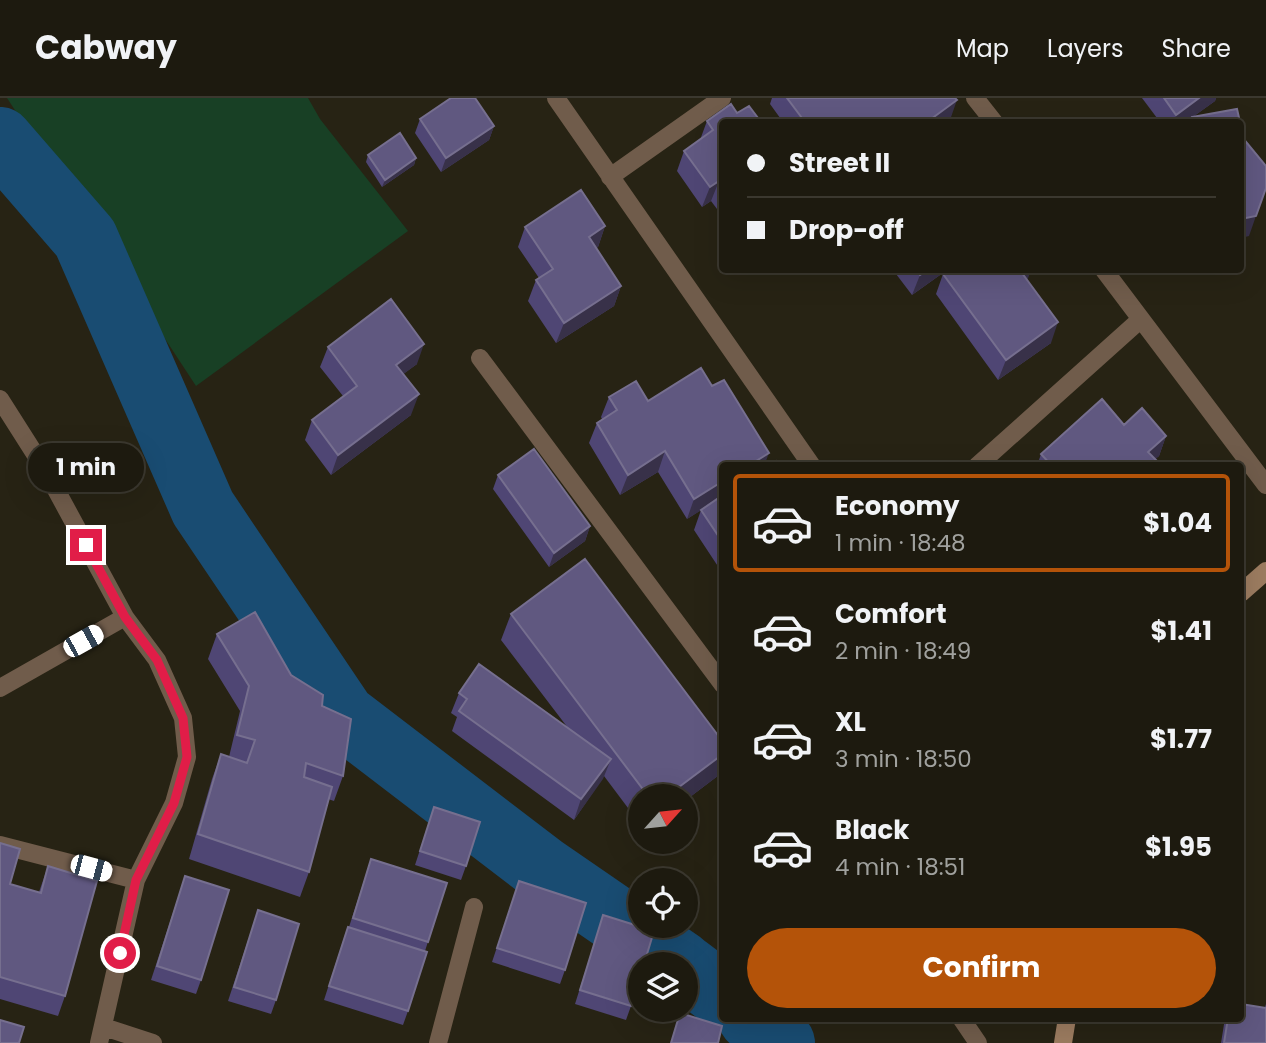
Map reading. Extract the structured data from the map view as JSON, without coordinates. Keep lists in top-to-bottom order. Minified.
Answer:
{"north":"top right","page":{"header":"Cabway","nav":["Map","Layers","Share"],"banner":["Street II","Drop-off"],"bubble":"1 min","list":[{"name":"Economy","note":"1 min · 18:48","value":"$1.04"},{"name":"Comfort","note":"2 min · 18:49","value":"$1.41"},{"name":"XL","note":"3 min · 18:50","value":"$1.77"},{"name":"Black","note":"4 min · 18:51","value":"$1.95"}],"buttons":"Confirm"}}
